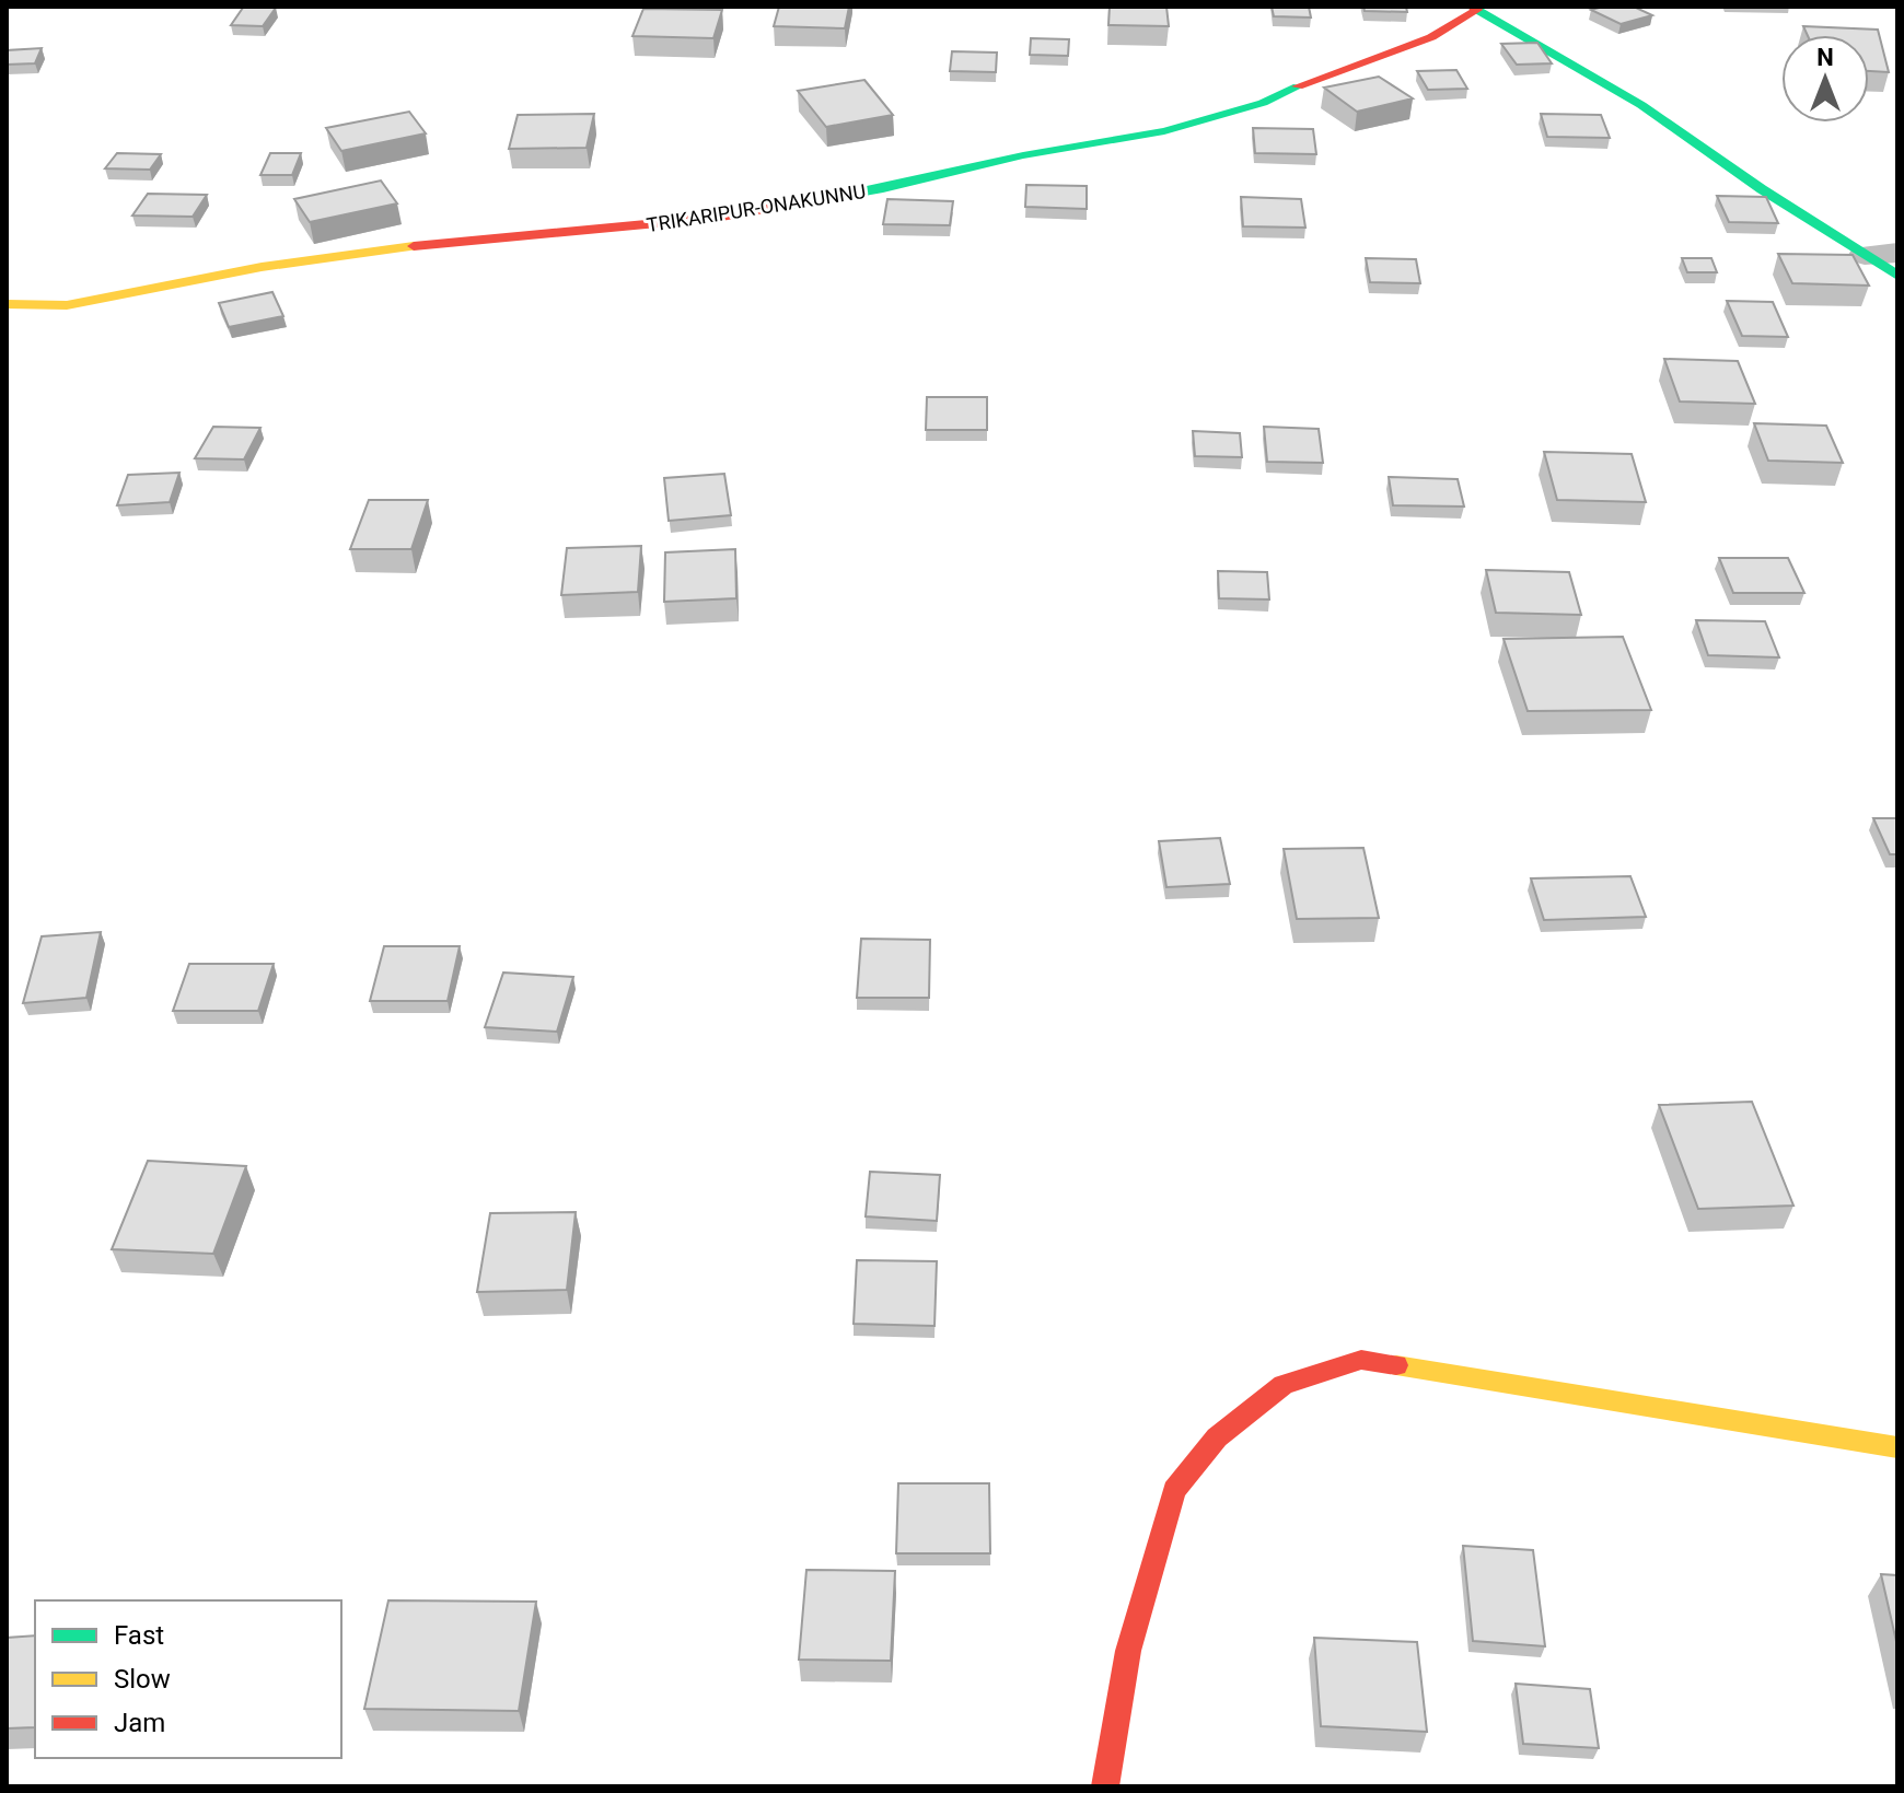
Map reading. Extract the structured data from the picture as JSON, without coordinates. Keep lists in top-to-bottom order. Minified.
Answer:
{"streets":{"street":["TRIKARIPUR-ONAKUNNU"]},"legend":["Fast","Slow","Jam"],"north":"top"}
